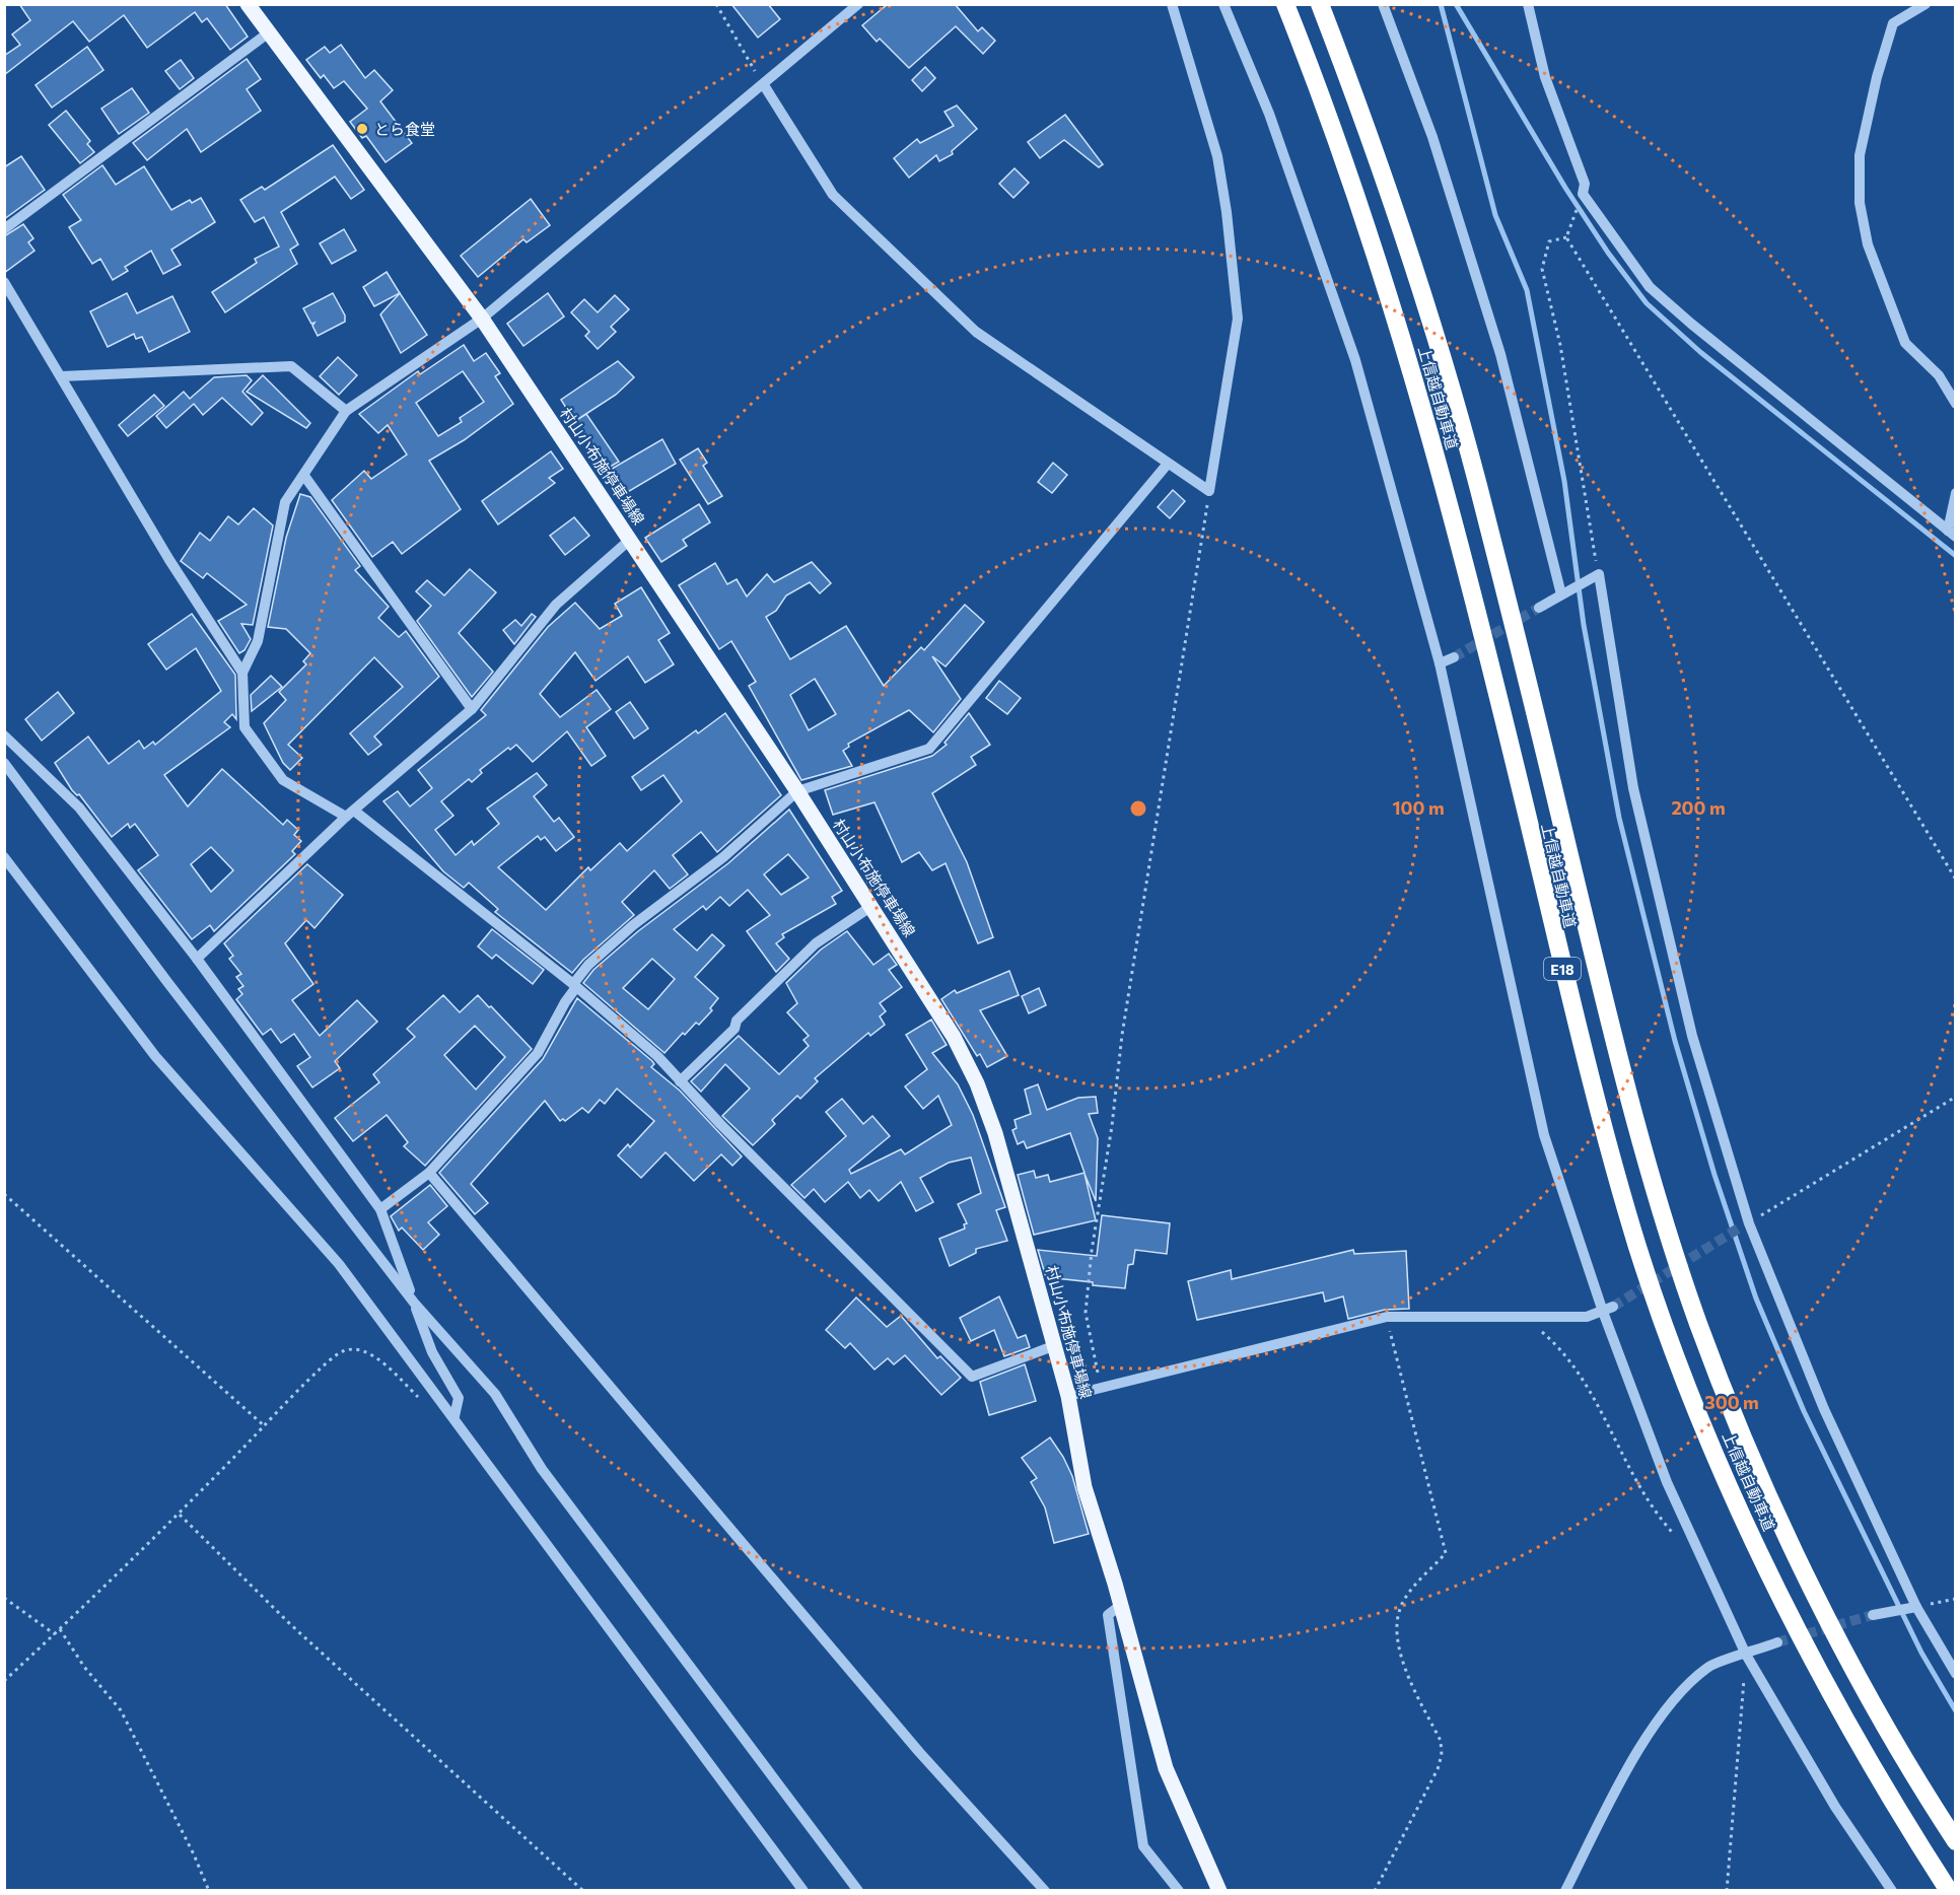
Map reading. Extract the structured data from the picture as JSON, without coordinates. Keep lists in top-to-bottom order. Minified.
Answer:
{"streets":{"highway":["上信越自動車道","E18"],"main road":["村山小布施停車場線"]},"places":["とら食堂"],"rings":["100 m","200 m","300 m"]}
